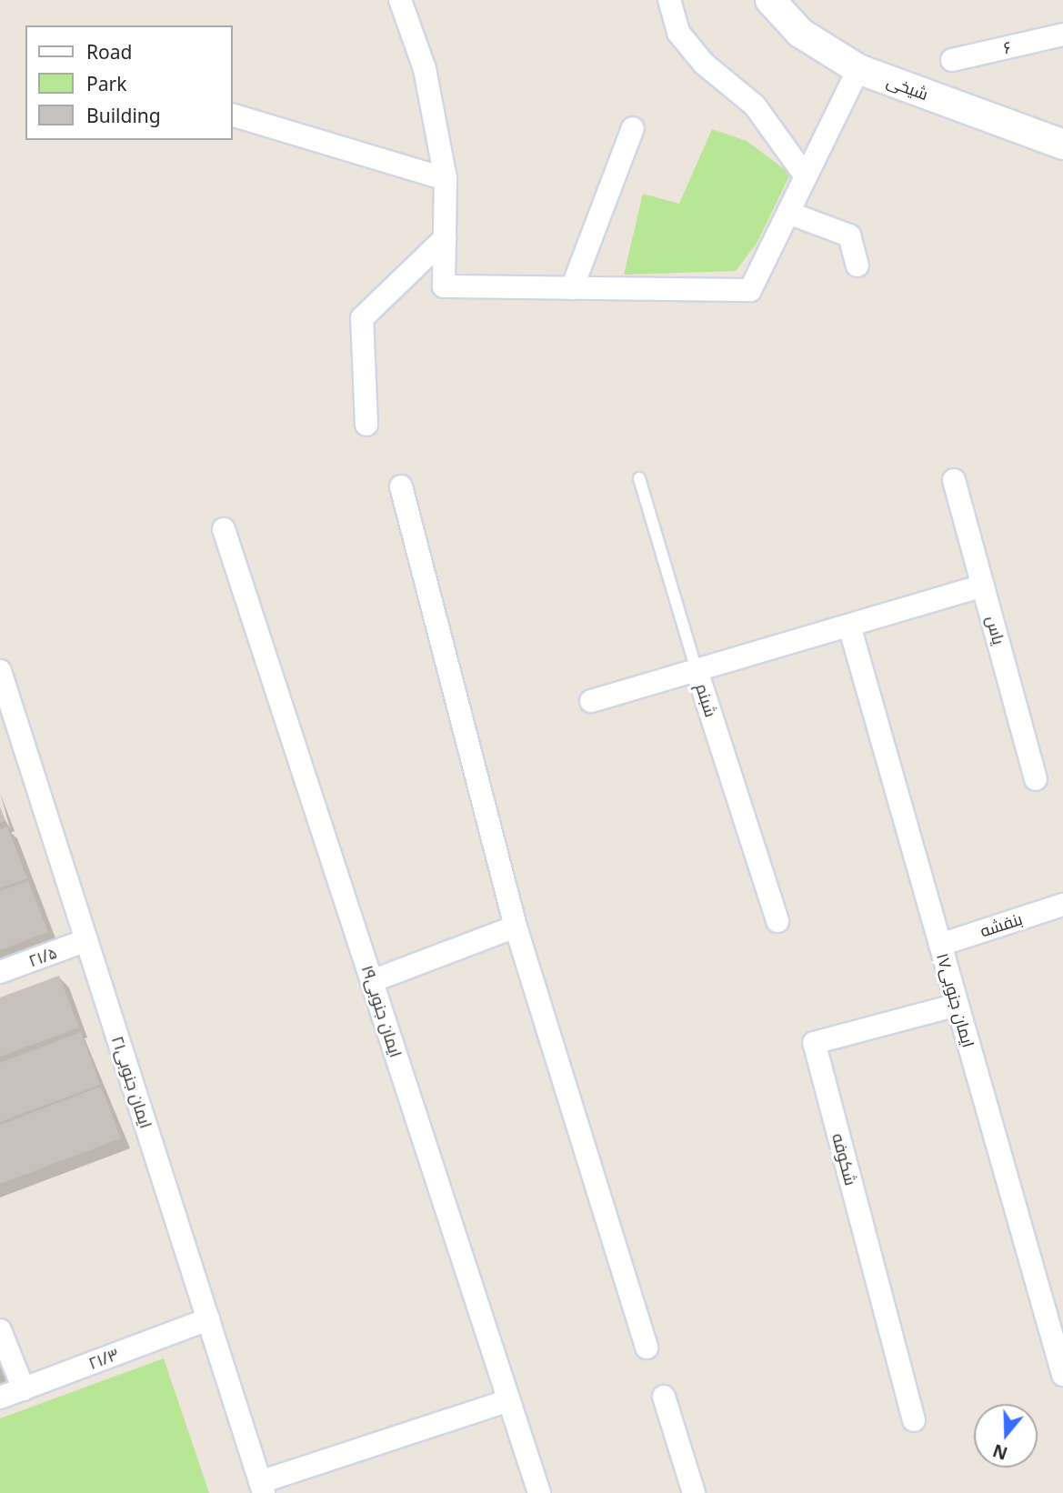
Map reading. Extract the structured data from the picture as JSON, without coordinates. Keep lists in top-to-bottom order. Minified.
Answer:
{"streets":{"street":["۶","شیخی","یاس","شبنم","بنفشه","۲۱/۵","ایمان جنوبی۱۷","ایمان جنوبی۱۹","ایمان جنوبی۲۱","شکوفه","۲۱/۳"]},"crossings":[["بنفشه","ایمان جنوبی۱۷"],["۲۱/۵","ایمان جنوبی۲۱"],["ایمان جنوبی۱۷","شکوفه"],["ایمان جنوبی۲۱","۲۱/۳"]],"legend":["Road","Park","Building"],"north":"bottom"}
